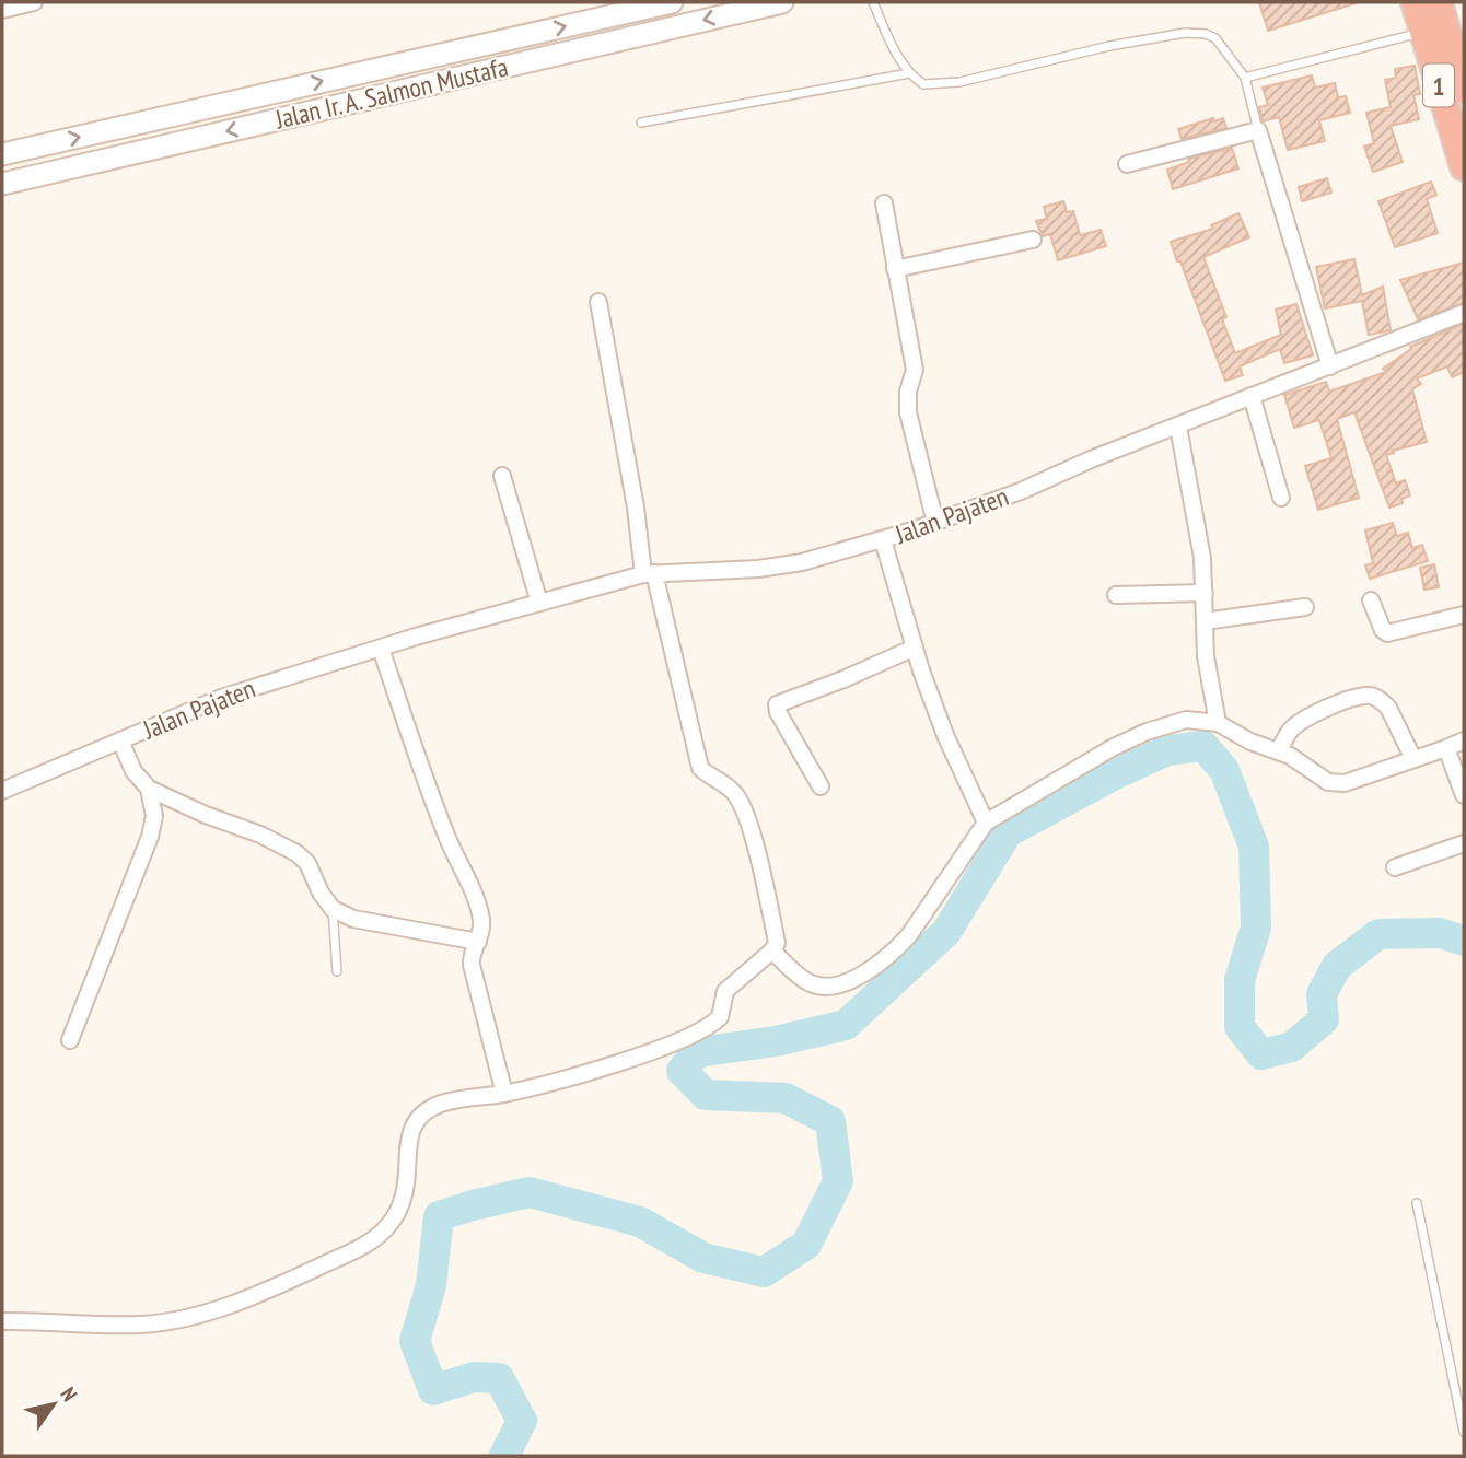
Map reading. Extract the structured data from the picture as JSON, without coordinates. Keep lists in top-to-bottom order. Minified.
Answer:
{"streets":{"highway":["1"],"street":["Jalan Ir. A. Salmon Mustafa","Jalan Pajaten"]},"north":"top right"}
